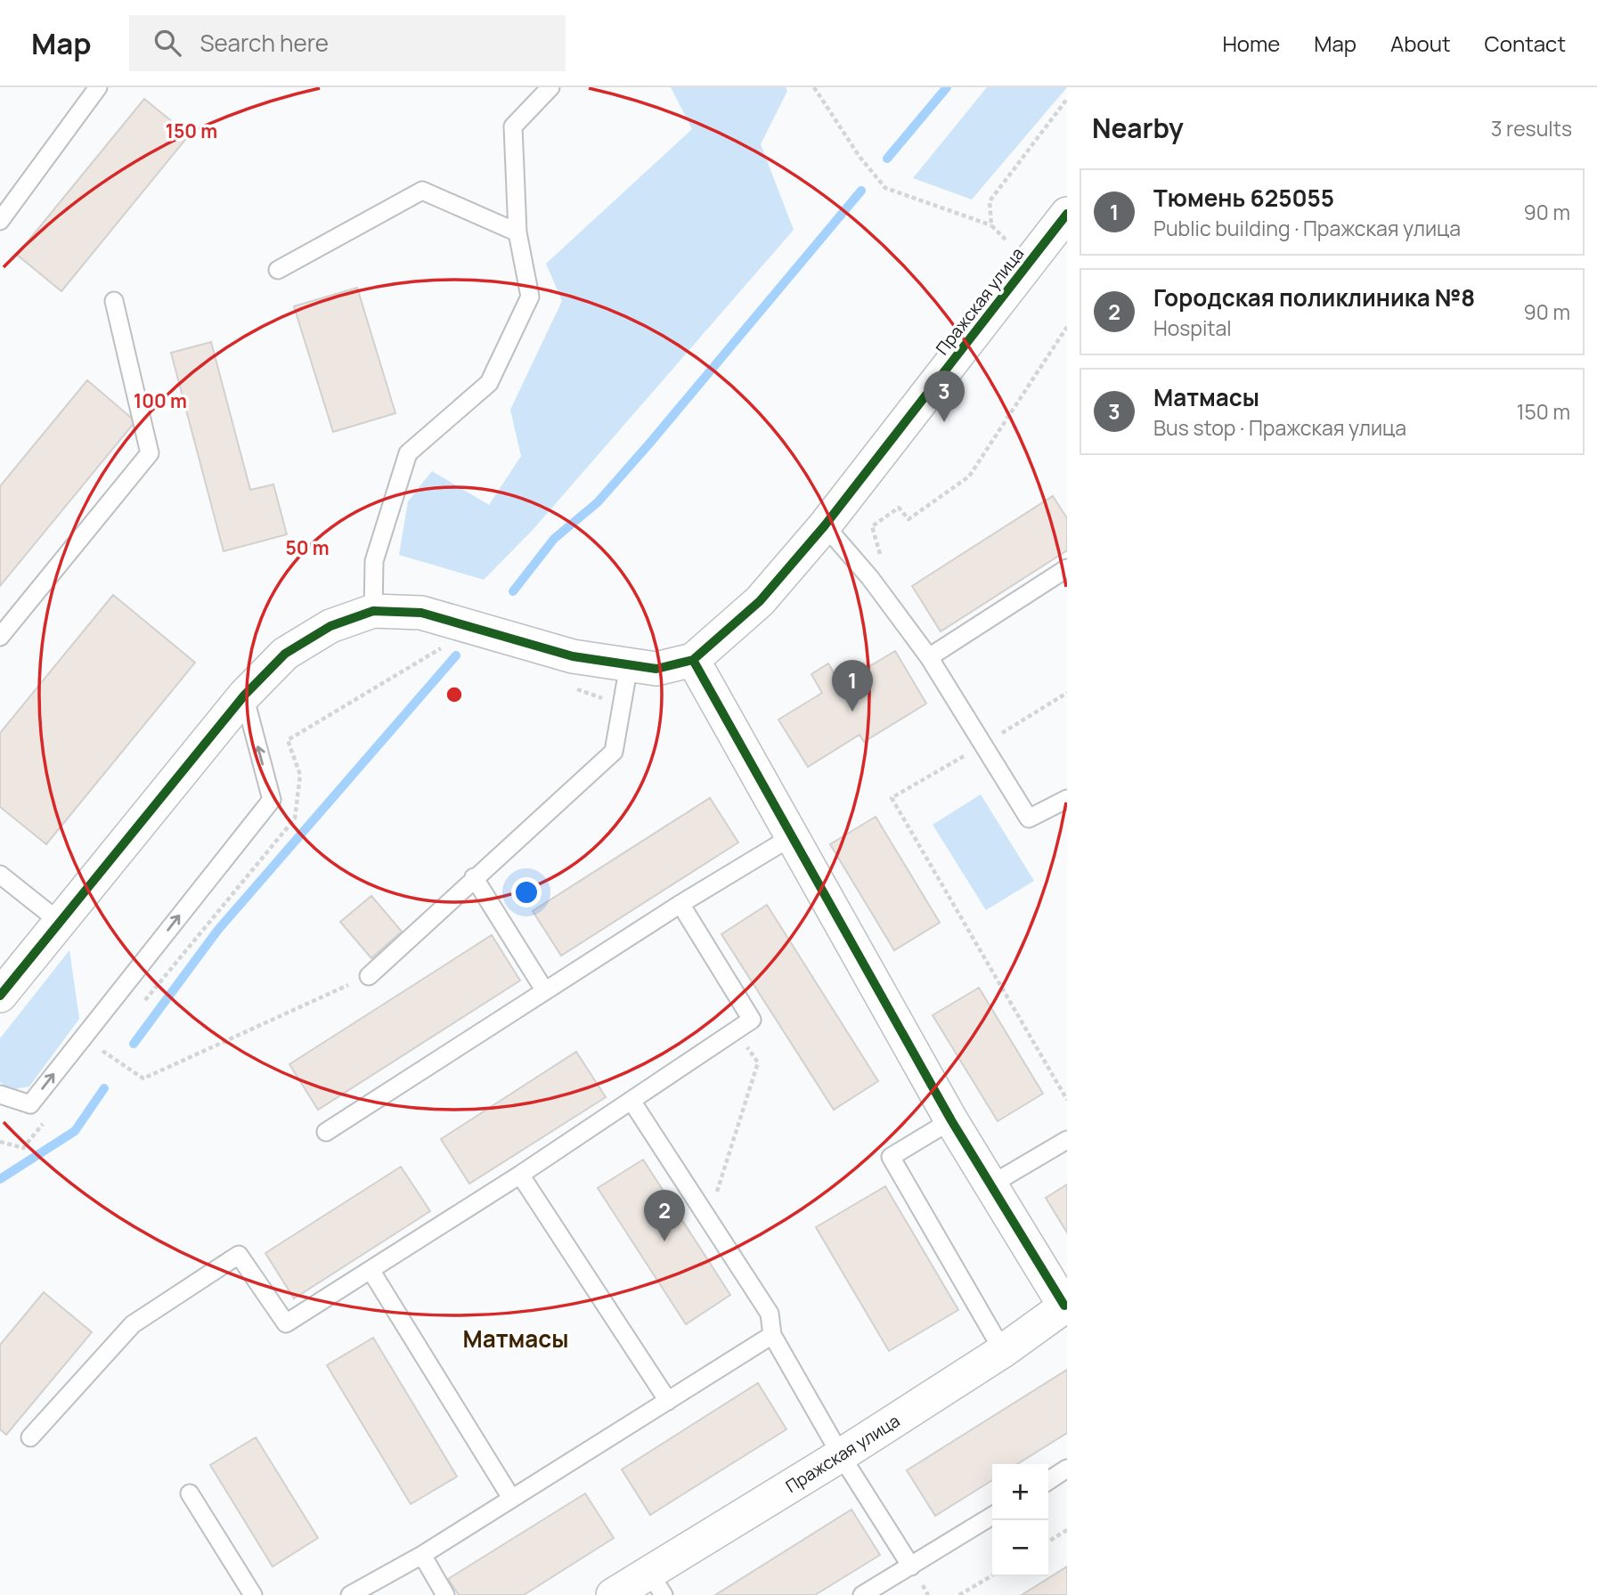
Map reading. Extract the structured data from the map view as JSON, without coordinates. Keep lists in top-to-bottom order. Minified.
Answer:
{"streets":{"street":["Пражская улица"]},"districts":["Матмасы"],"page":{"header":"Map","search":"Search here","nav":["Home","Map","About","Contact"],"heading":["Nearby","3 results"],"list":[{"mark":"1","name":"Тюмень 625055","note":"Public building · Пражская улица","value":"90 m"},{"mark":"2","name":"Городская поликлиника №8","note":"Hospital","value":"90 m"},{"mark":"3","name":"Матмасы","note":"Bus stop · Пражская улица","value":"150 m"}],"pins":["3","1","2"],"map_buttons":["+","−"]},"rings":["150 m","100 m","50 m"]}
